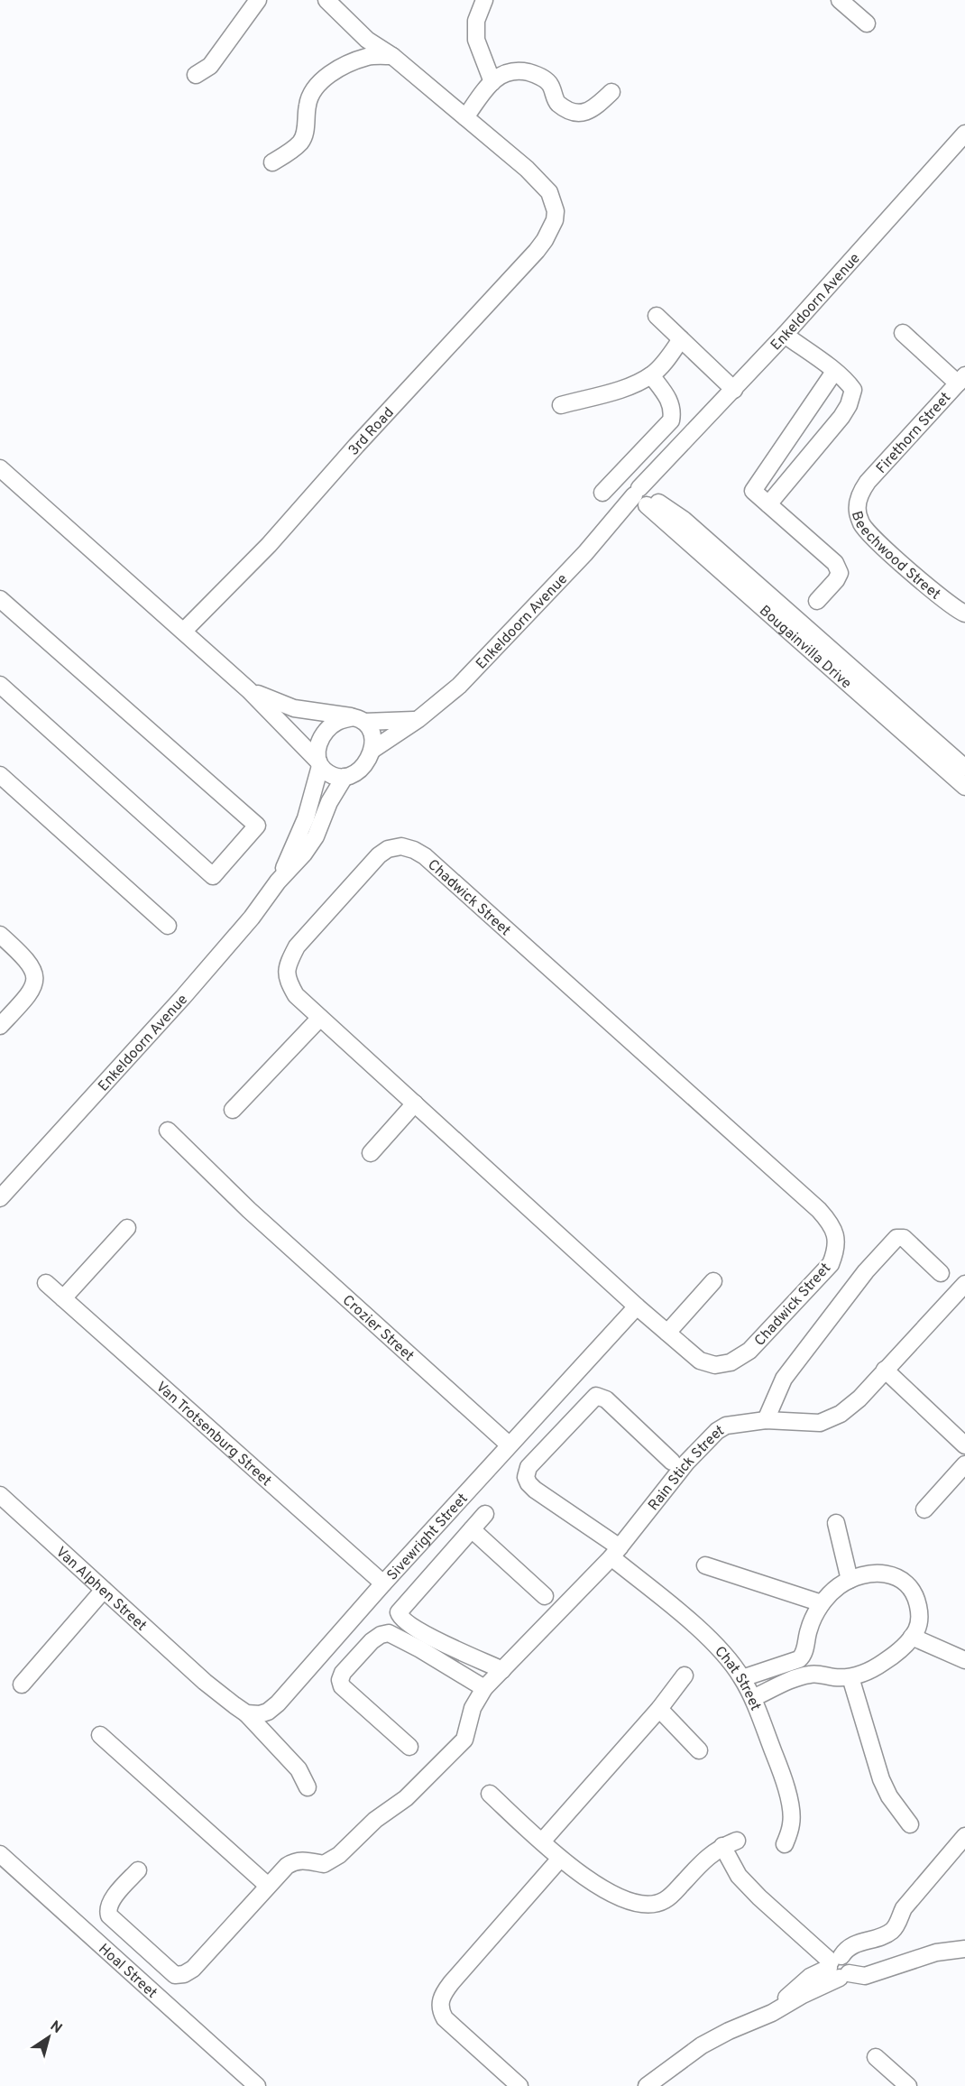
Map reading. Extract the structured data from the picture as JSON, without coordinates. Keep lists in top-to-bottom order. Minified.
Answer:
{"streets":{"street":["Enkeldoorn Avenue","3rd Road","Firethorn Street","Beechwood Street","Bougainvilla Drive","Chadwick Street","Crozier Street","Van Trotsenburg Street","Rain Stick Street","Sivewright Street","Van Alphen Street","Chat Street","Hoal Street"]},"crossings":[["Enkeldoorn Avenue","Bougainvilla Drive"],["Firethorn Street","Beechwood Street"],["Chadwick Street","Sivewright Street"],["Crozier Street","Sivewright Street"],["Van Trotsenburg Street","Sivewright Street"],["Rain Stick Street","Chat Street"],["Sivewright Street","Van Alphen Street"]],"north":"top right"}
